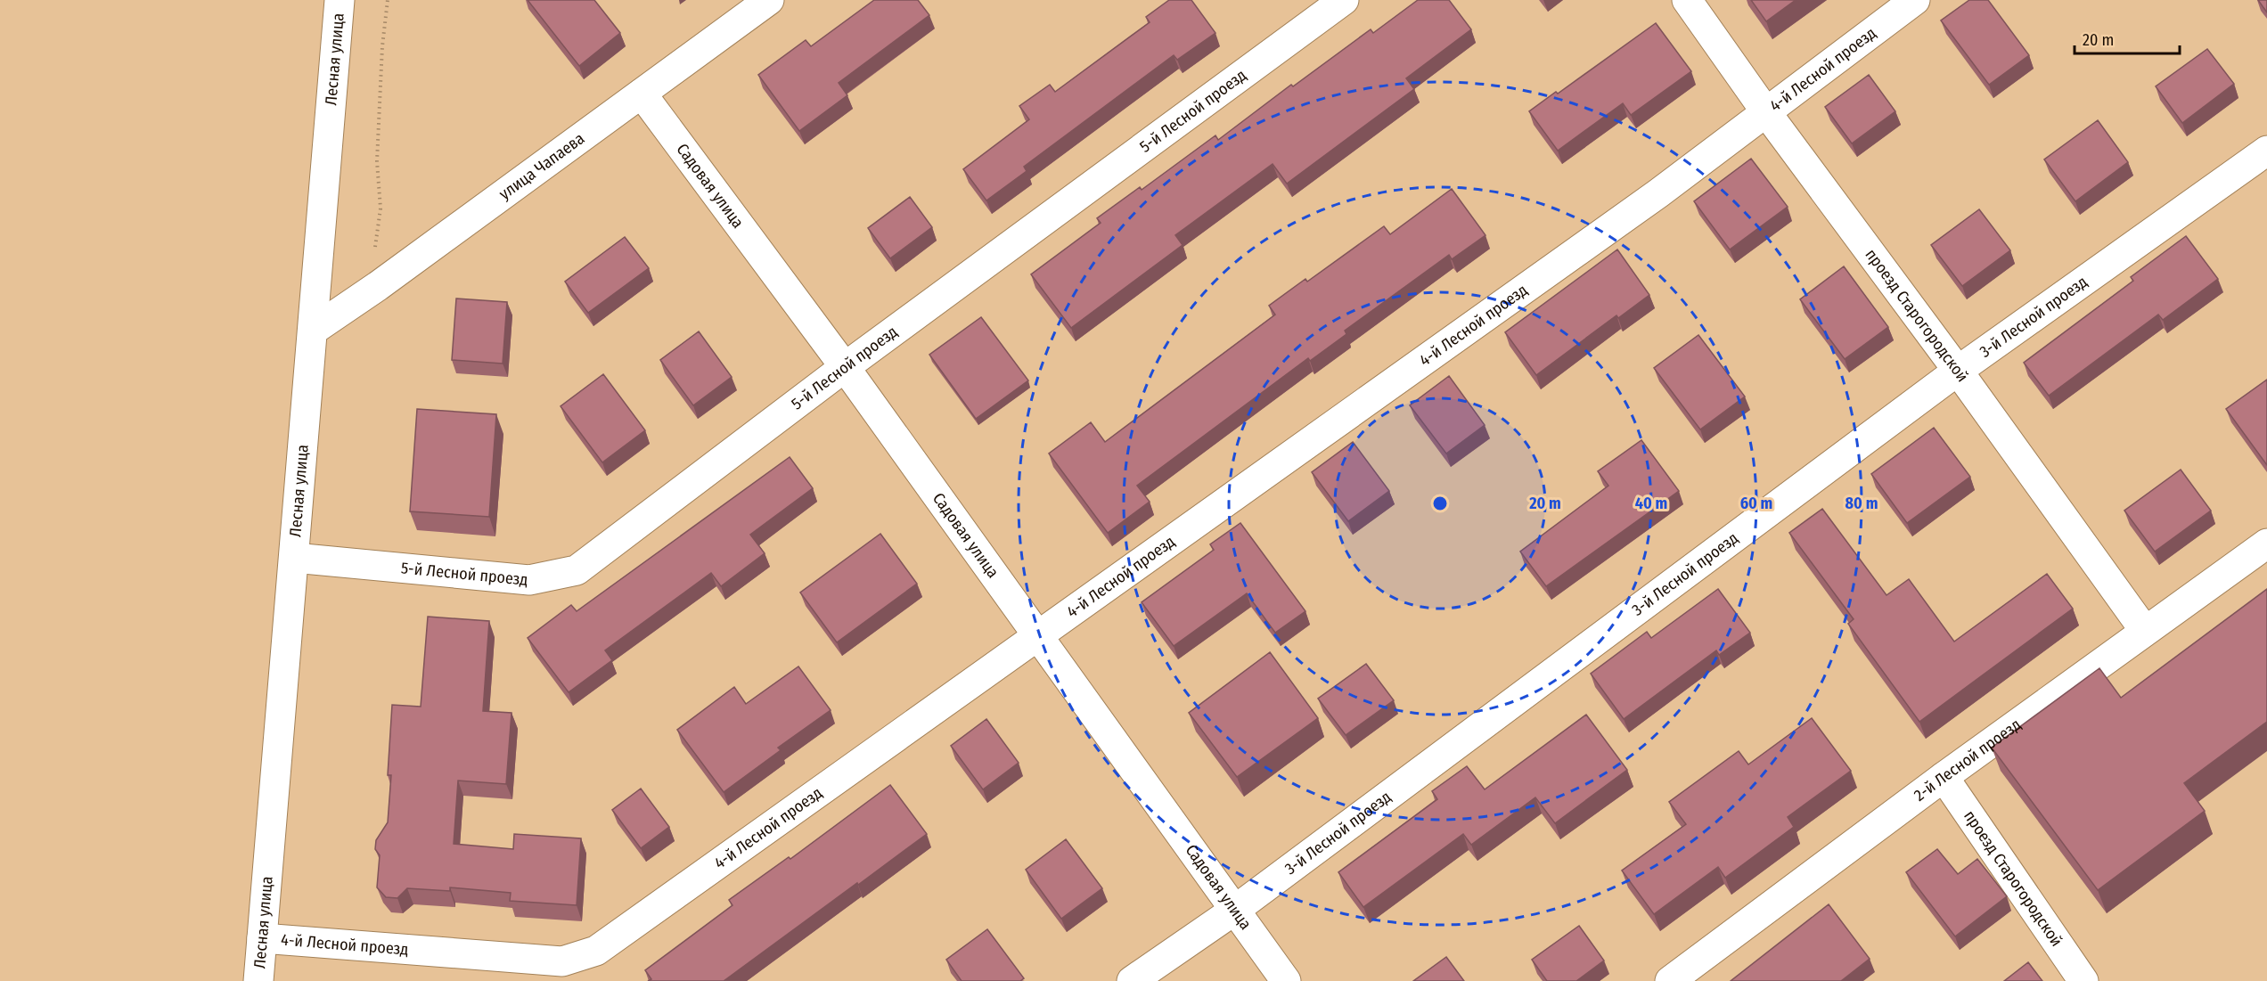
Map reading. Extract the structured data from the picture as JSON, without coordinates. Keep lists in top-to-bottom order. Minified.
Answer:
{"streets":{"street":["Лесная улица","4-й Лесной проезд","5-й Лесной проезд","улица Чапаева","Садовая улица","проезд Старогородской","3-й Лесной проезд","2-й Лесной проезд"]},"crossings":[["Лесная улица","4-й Лесной проезд"],["Лесная улица","5-й Лесной проезд"],["Лесная улица","улица Чапаева"],["4-й Лесной проезд","Садовая улица"],["4-й Лесной проезд","проезд Старогородской"],["5-й Лесной проезд","Садовая улица"],["улица Чапаева","Садовая улица"],["Садовая улица","3-й Лесной проезд"],["проезд Старогородской","3-й Лесной проезд"],["проезд Старогородской","2-й Лесной проезд"]],"scale_bar":"20 m","rings":["20 m","40 m","60 m","80 m"]}
